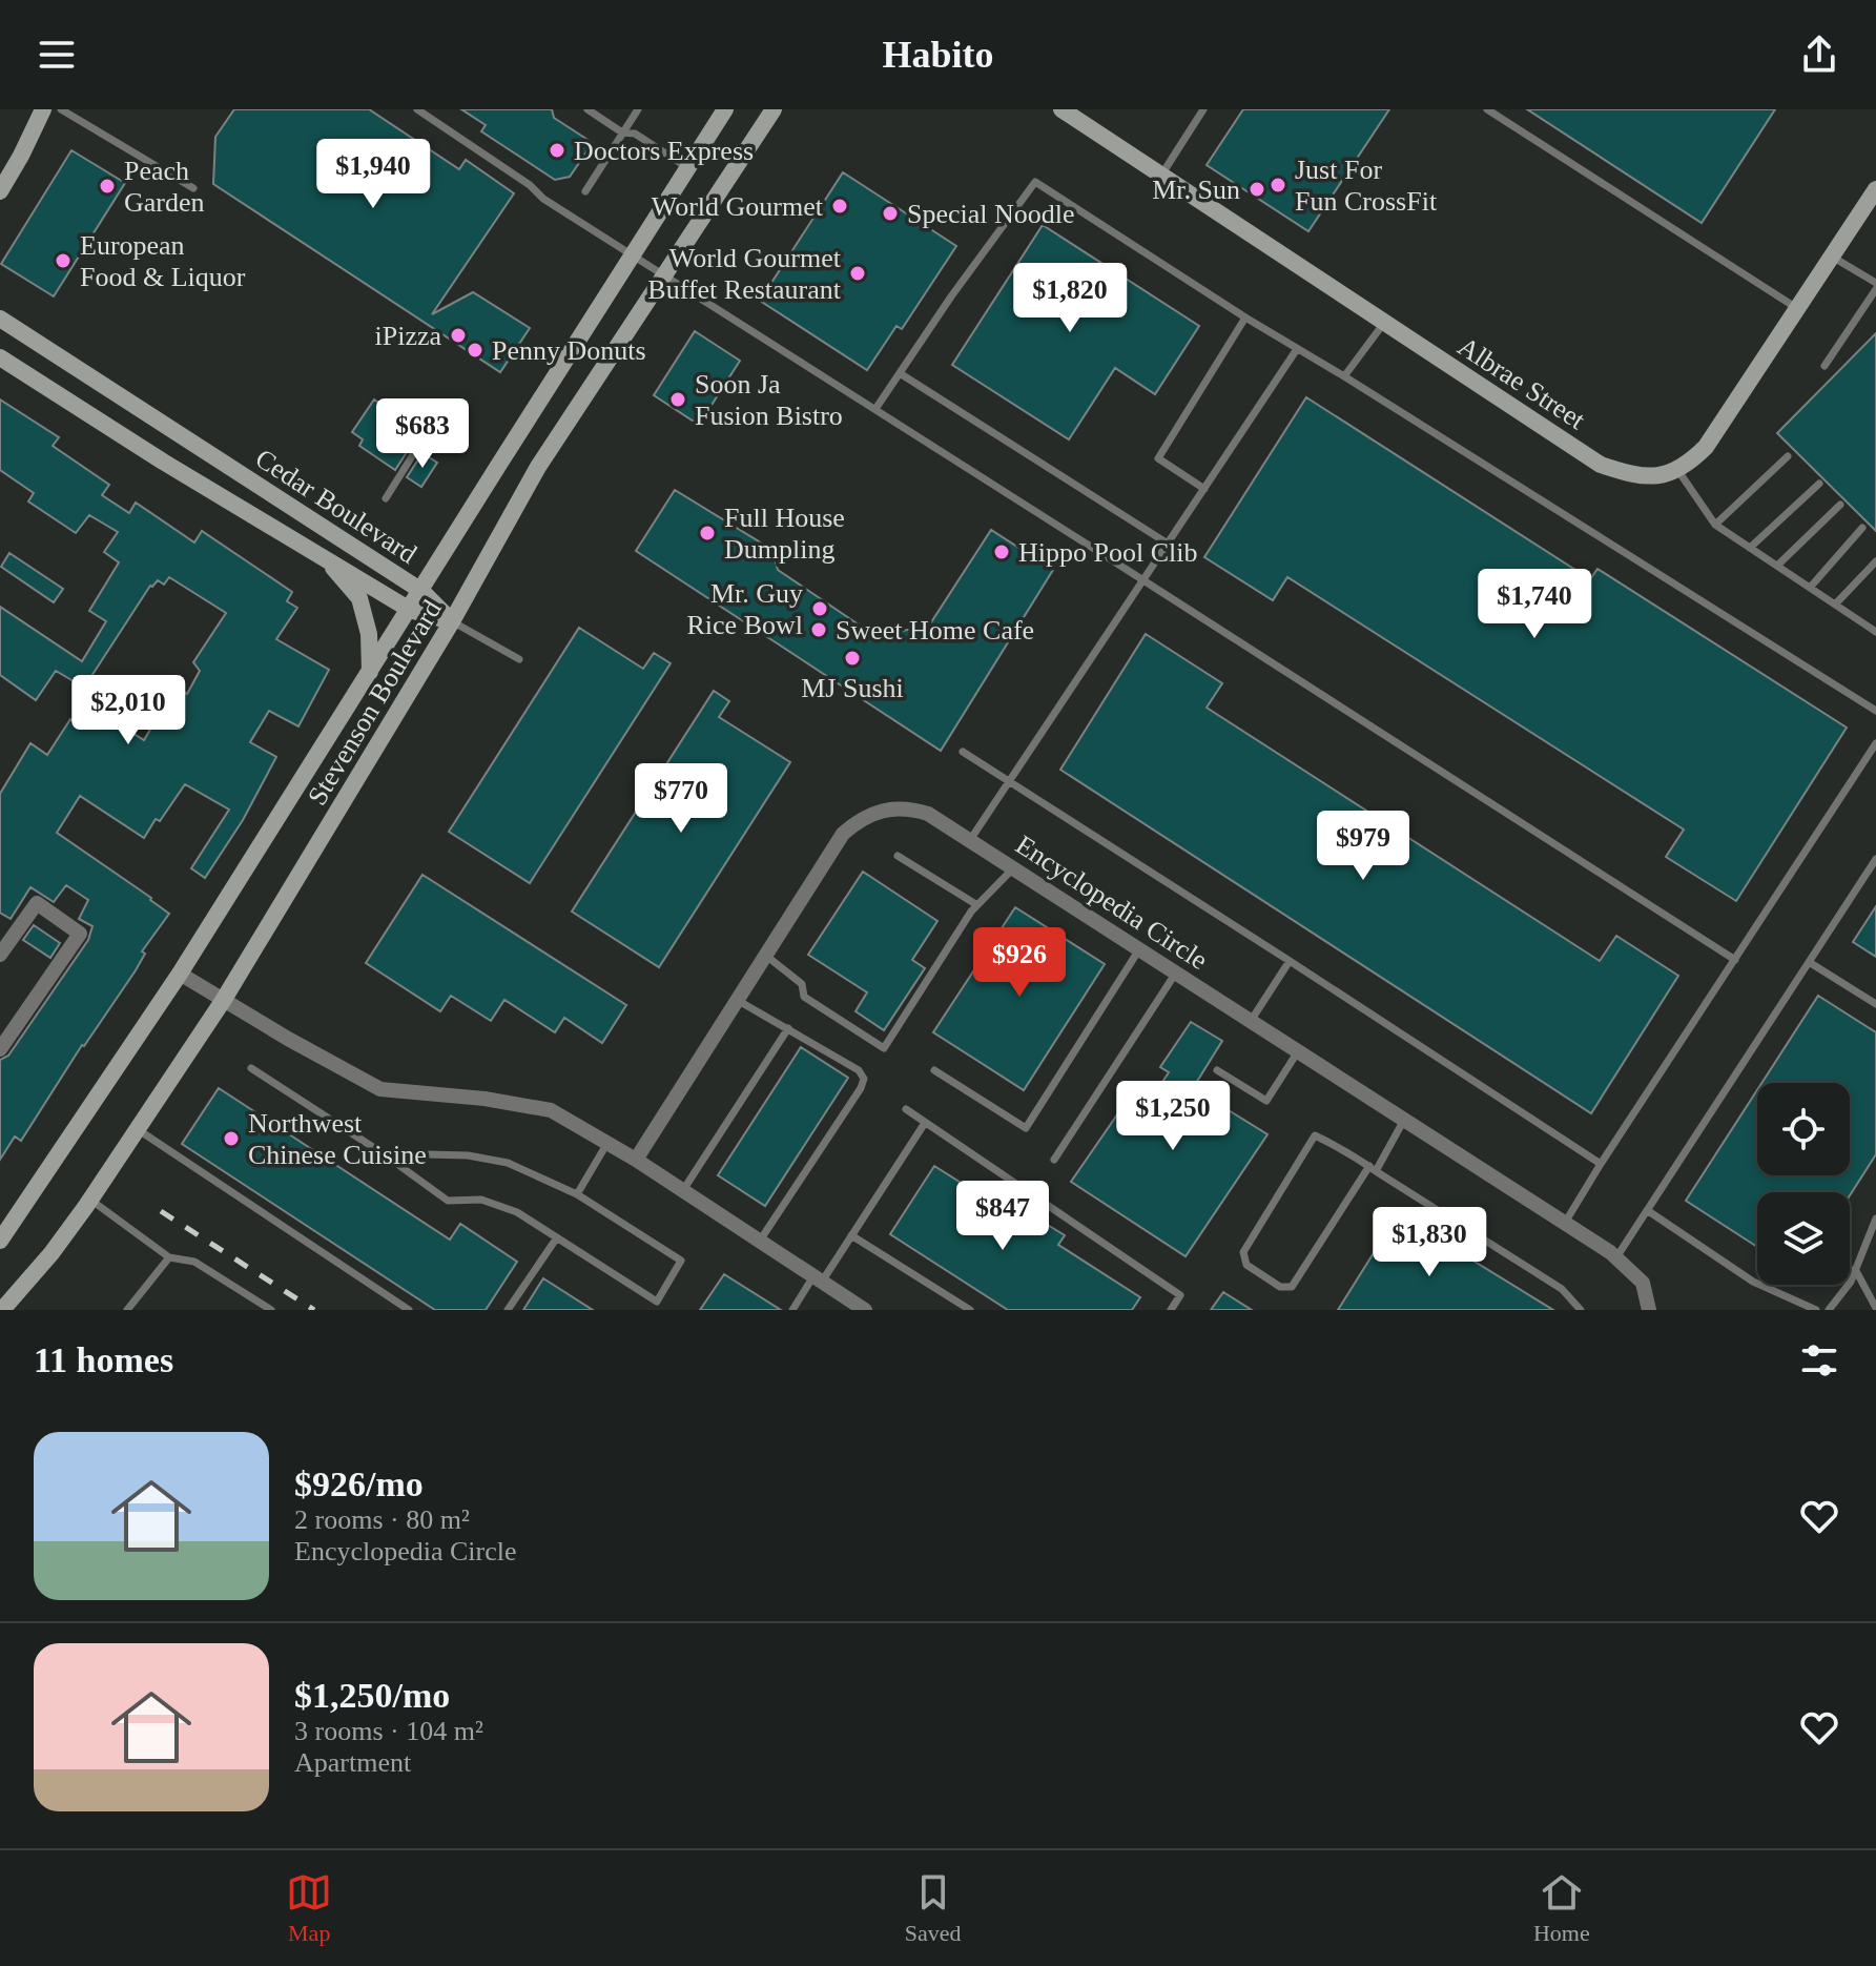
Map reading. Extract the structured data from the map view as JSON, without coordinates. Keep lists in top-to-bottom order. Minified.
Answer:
{"streets":{"main road":["Albrae Street","Cedar Boulevard","Stevenson Boulevard"],"street":["Encyclopedia Circle"]},"crossings":[["Cedar Boulevard","Stevenson Boulevard"]],"places":["Doctors Express","Just For Fun CrossFit","Peach Garden","Mr. Sun","World Gourmet","Special Noodle","European Food & Liquor","World Gourmet Buffet Restaurant","iPizza","Penny Donuts","Soon Ja Fusion Bistro","Full House Dumpling","Hippo Pool Clib","Mr. Guy Rice Bowl","Sweet Home Cafe","MJ Sushi","Northwest Chinese Cuisine"],"page":{"header":"Habito","price":["$1,940","$1,820","$683","$1,740","$2,010","$770","$979","$926","$1,250","$847","$1,830"],"heading":"11 homes","list":[{"name":"$926/mo","note":"2 rooms · 80 m² · Encyclopedia Circle"},{"name":"$1,250/mo","note":"3 rooms · 104 m² · Apartment"}],"tabs":["Map","Saved","Home"]}}
